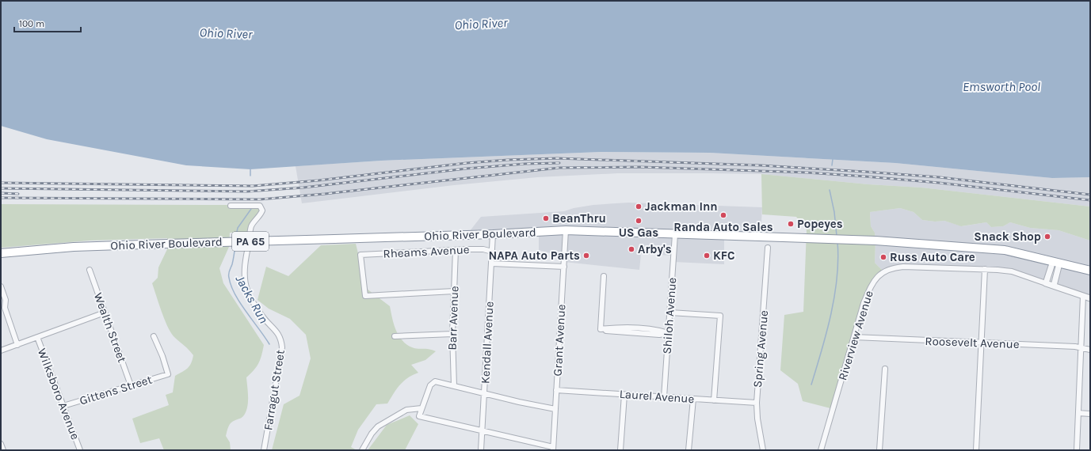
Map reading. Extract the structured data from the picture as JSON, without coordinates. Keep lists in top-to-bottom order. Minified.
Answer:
{"streets":{"highway":["Ohio River Boulevard","PA 65"],"street":["Rheams Avenue","Shiloh Avenue","Barr Avenue","Wealth Street","Riverview Avenue","Grant Avenue","Kendall Avenue","Roosevelt Avenue","Spring Avenue","Gittens Street","Farragut Street","Wilksboro Avenue","Laurel Avenue"]},"crossings":[["Ohio River Boulevard","Shiloh Avenue"],["Ohio River Boulevard","Grant Avenue"],["Ohio River Boulevard","Kendall Avenue"],["Rheams Avenue","Barr Avenue"],["Rheams Avenue","Kendall Avenue"],["Shiloh Avenue","Laurel Avenue"],["Wealth Street","Gittens Street"],["Riverview Avenue","Roosevelt Avenue"],["Grant Avenue","Laurel Avenue"],["Spring Avenue","Laurel Avenue"],["Gittens Street","Wilksboro Avenue"]],"water":["Ohio River","Emsworth Pool","Jacks Run"],"places":["Jackman Inn","Randa Auto Sales","BeanThru","US Gas","Popeyes","Snack Shop","Arby's","NAPA Auto Parts","KFC","Russ Auto Care"],"scale_bar":"100 m"}
